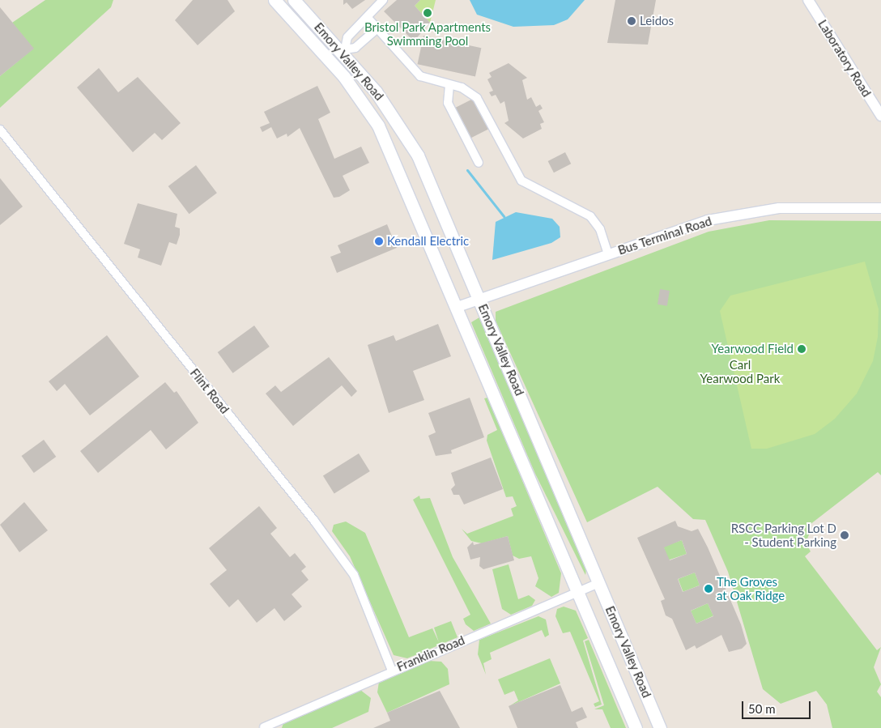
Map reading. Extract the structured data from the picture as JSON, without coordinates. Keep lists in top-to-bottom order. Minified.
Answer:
{"streets":{"main road":["Emory Valley Road"],"street":["Laboratory Road","Bus Terminal Road","Flint Road","Franklin Road"]},"crossings":[["Emory Valley Road","Bus Terminal Road"],["Emory Valley Road","Franklin Road"],["Flint Road","Franklin Road"]],"parks":["Carl Yearwood Park"],"places":["Bristol Park Apartments Swimming Pool","Leidos","Kendall Electric","Yearwood Field","RSCC Parking Lot D - Student Parking","The Groves at Oak Ridge"],"scale_bar":"50 m"}
